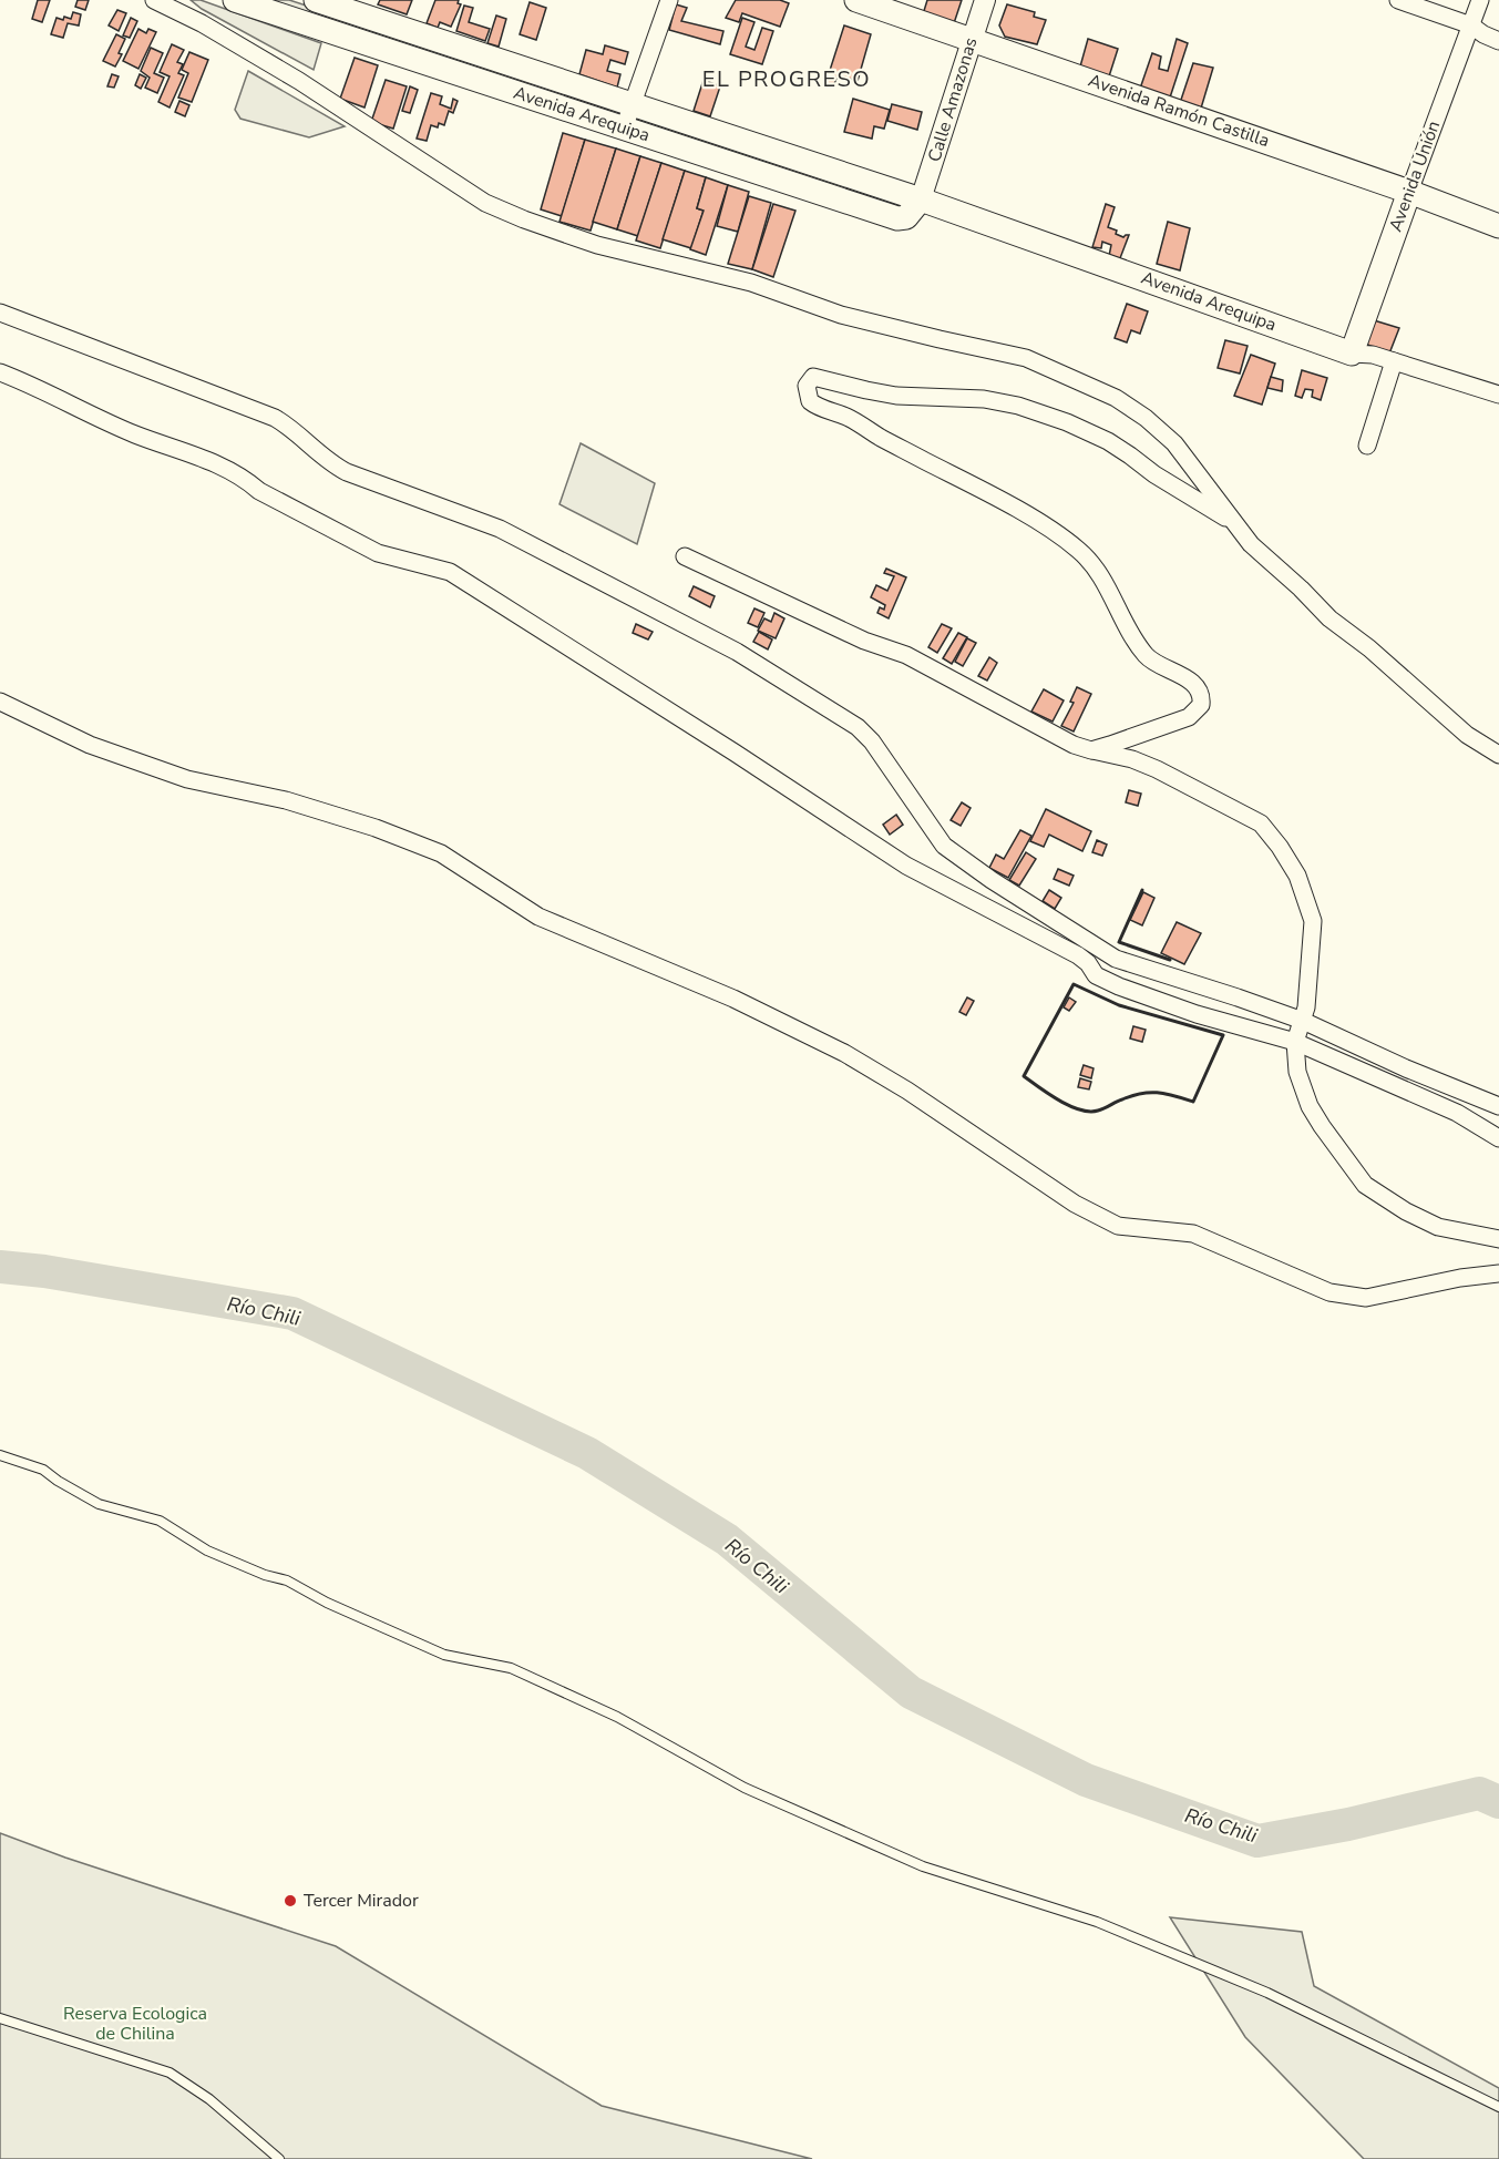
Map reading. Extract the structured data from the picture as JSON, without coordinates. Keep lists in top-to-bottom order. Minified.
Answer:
{"streets":{"main road":["Avenida Ramón Castilla","Avenida Arequipa","Avenida Unión"],"street":["Calle Amazonas"]},"crossings":[["Calle Amazonas","Avenida Ramón Castilla"],["Calle Amazonas","Avenida Arequipa"],["Avenida Ramón Castilla","Avenida Unión"],["Avenida Arequipa","Avenida Unión"]],"districts":["EL PROGRESO"],"water":["Río Chili"],"parks":["Reserva Ecologica de Chilina"],"places":["Tercer Mirador"]}
